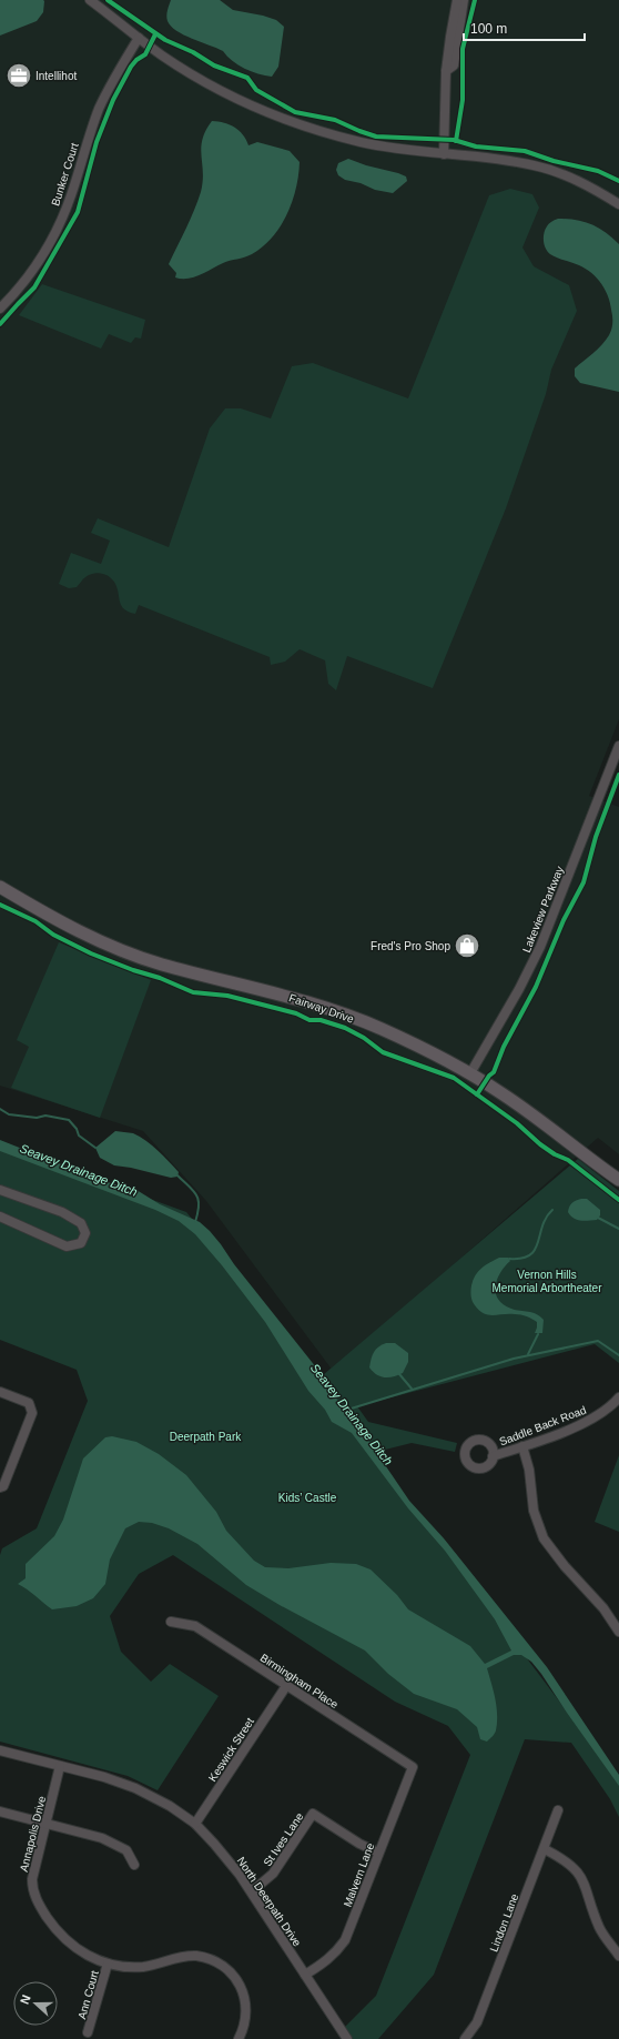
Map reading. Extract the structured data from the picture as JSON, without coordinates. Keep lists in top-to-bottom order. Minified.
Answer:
{"streets":{"main road":["Fairway Drive"],"street":["Bunker Court","Lakeview Parkway","Saddle Back Road","Birmingham Place","Keswick Street","Annapolis Drive","St Ives Lane","Malvern Lane","North Deerpath Drive","Lindon Lane","Ann Court"]},"crossings":[["Lakeview Parkway","Fairway Drive"],["Birmingham Place","Keswick Street"],["Birmingham Place","Malvern Lane"],["Keswick Street","North Deerpath Drive"],["Annapolis Drive","North Deerpath Drive"],["Annapolis Drive","Ann Court"],["St Ives Lane","Malvern Lane"],["St Ives Lane","North Deerpath Drive"],["Malvern Lane","North Deerpath Drive"]],"water":["Seavey Drainage Ditch"],"parks":["Vernon Hills Memorial Arbortheater","Deerpath Park","Kids’ Castle"],"places":{"office":["Intellihot"],"shop":["Fred's Pro Shop"]},"scale_bar":"100 m","north":"left"}
